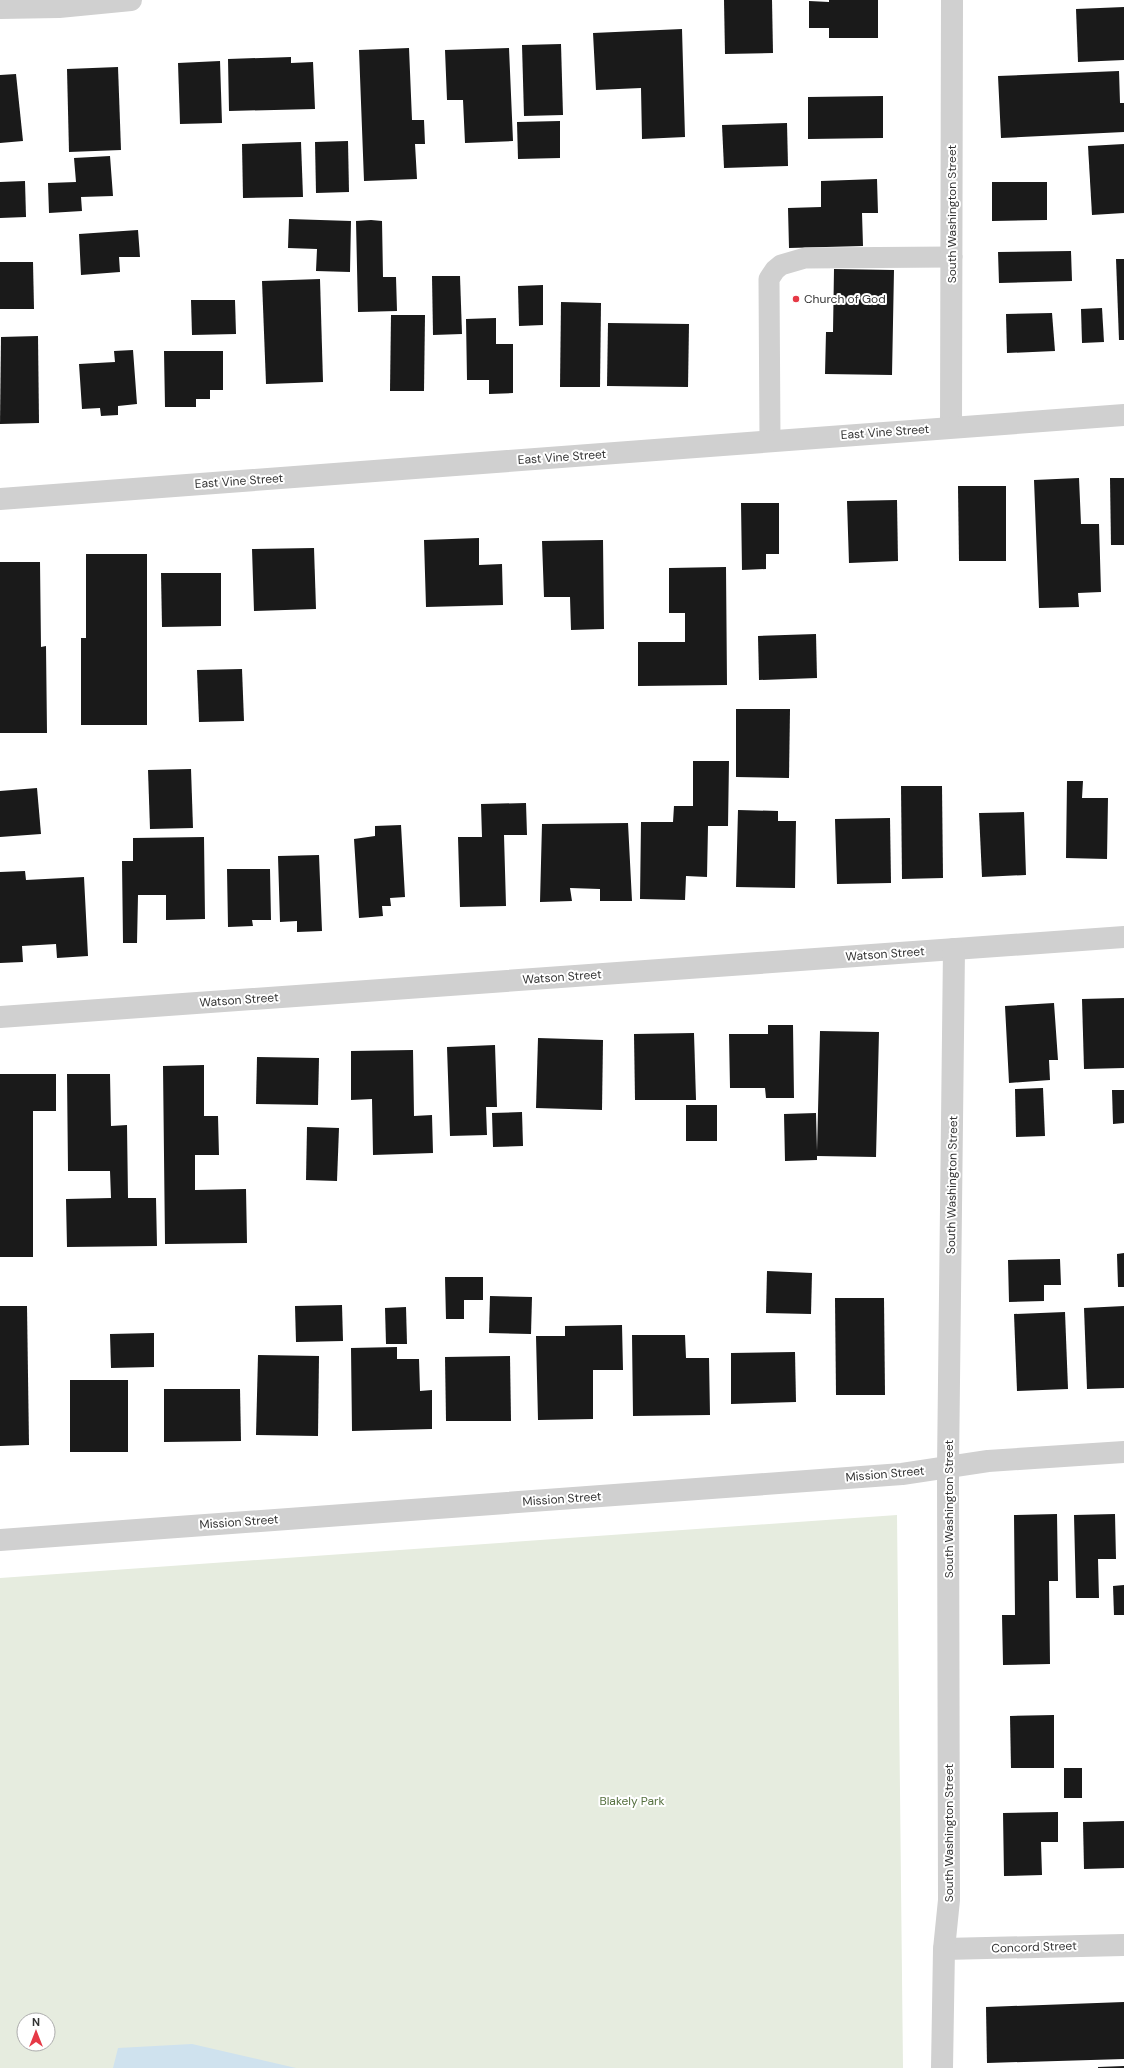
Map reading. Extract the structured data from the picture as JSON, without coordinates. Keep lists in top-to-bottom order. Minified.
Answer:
{"streets":{"street":["South Washington Street","East Vine Street","Watson Street","Mission Street","Concord Street"]},"crossings":[["South Washington Street","East Vine Street"],["South Washington Street","Watson Street"],["South Washington Street","Mission Street"],["South Washington Street","Concord Street"]],"parks":["Blakely Park"],"places":["Church of God"],"north":"top"}
